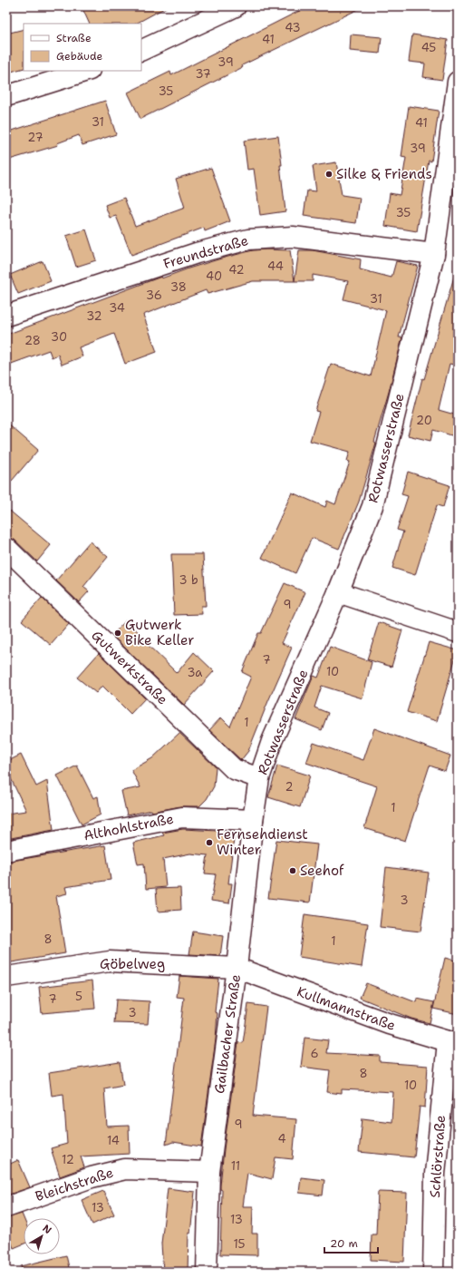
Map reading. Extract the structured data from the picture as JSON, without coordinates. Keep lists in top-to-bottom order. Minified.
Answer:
{"streets":{"street":["Freundstraße","Rotwasserstraße","Gutwerkstraße","Althohlstraße","Göbelweg","Kullmannstraße","Gailbacher Straße","Schlörstraße","Bleichstraße"]},"crossings":[["Freundstraße","Rotwasserstraße"],["Rotwasserstraße","Gutwerkstraße"],["Rotwasserstraße","Gailbacher Straße"],["Gutwerkstraße","Gailbacher Straße"],["Althohlstraße","Gailbacher Straße"],["Göbelweg","Kullmannstraße"],["Göbelweg","Gailbacher Straße"],["Kullmannstraße","Gailbacher Straße"],["Kullmannstraße","Schlörstraße"],["Gailbacher Straße","Bleichstraße"]],"places":["Silke & Friends","Gutwerk Bike Keller","Fernsehdienst Winter","Seehof"],"house_numbers":["43","41","45","39","37","35","31","41","27","39","35","44","42","40","38","36","31","34","32","30","28","20","3 b","9","7","10","3a","1","2","1","3","8","1","5","7","3","6","8","10","9","4","14","12","11","13","13","15"],"legend":["Straße","Gebäude"],"scale_bar":"20 m","north":"top right"}
